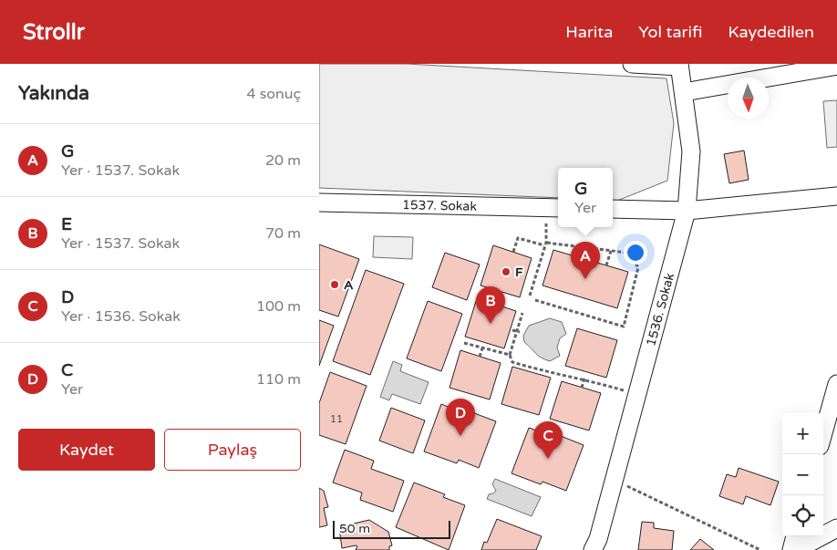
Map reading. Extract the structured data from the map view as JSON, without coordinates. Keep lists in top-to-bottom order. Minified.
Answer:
{"streets":{"street":["1537. Sokak","1536. Sokak"]},"places":["F","A"],"house_numbers":["11"],"scale_bar":"50 m","north":"bottom","page":{"header":"Strollr","nav":["Harita","Yol tarifi","Kaydedilen"],"heading":["Yakında","4 sonuç"],"list":[{"mark":"A","name":"G","note":"Yer · 1537. Sokak","value":"20 m"},{"mark":"B","name":"E","note":"Yer · 1537. Sokak","value":"70 m"},{"mark":"C","name":"D","note":"Yer · 1536. Sokak","value":"100 m"},{"mark":"D","name":"C","note":"Yer","value":"110 m"}],"popup":["G","Yer"],"pins":["A","B","D","C"],"map_buttons":["+","−"],"buttons":["Kaydet","Paylaş"],"scale":"50 m"}}
